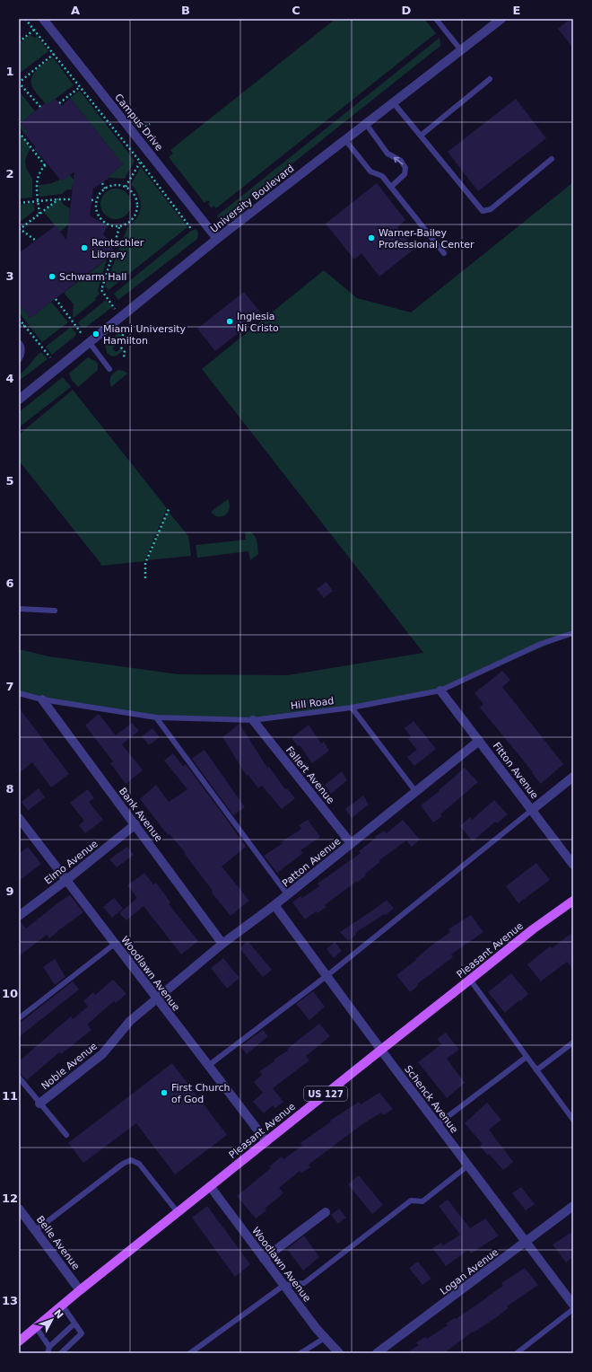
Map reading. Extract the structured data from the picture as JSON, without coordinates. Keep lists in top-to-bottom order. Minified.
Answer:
{"streets":{"main road":["Pleasant Avenue","US 127"],"street":["Campus Drive","University Boulevard","Fitton Avenue","Fallert Avenue","Bank Avenue","Elmo Avenue","Patton Avenue","Woodlawn Avenue","Noble Avenue","Schenck Avenue","Belle Avenue","Logan Avenue"],"lane":["Hill Road"]},"crossings":[["Campus Drive","University Boulevard"],["Hill Road","Fitton Avenue"],["Hill Road","Fallert Avenue"],["Hill Road","Bank Avenue"],["Fitton Avenue","Patton Avenue"],["Fallert Avenue","Patton Avenue"],["Bank Avenue","Elmo Avenue"],["Bank Avenue","Patton Avenue"],["Elmo Avenue","Woodlawn Avenue"],["Patton Avenue","Woodlawn Avenue"],["Patton Avenue","Noble Avenue"],["Patton Avenue","Schenck Avenue"],["Pleasant Avenue","Woodlawn Avenue"],["Pleasant Avenue","Schenck Avenue"],["Pleasant Avenue","Belle Avenue"],["Woodlawn Avenue","Noble Avenue"],["Schenck Avenue","Logan Avenue"]],"places":["Warner-Bailey Professional Center","Rentschler Library","Schwarm Hall","Inglesia Ni Cristo","Miami University Hamilton","First Church of God"],"north":"top right","grid":{"columns":["A","B","C","D","E"],"rows":["1","2","3","4","5","6","7","8","9","10","11","12","13"]}}
